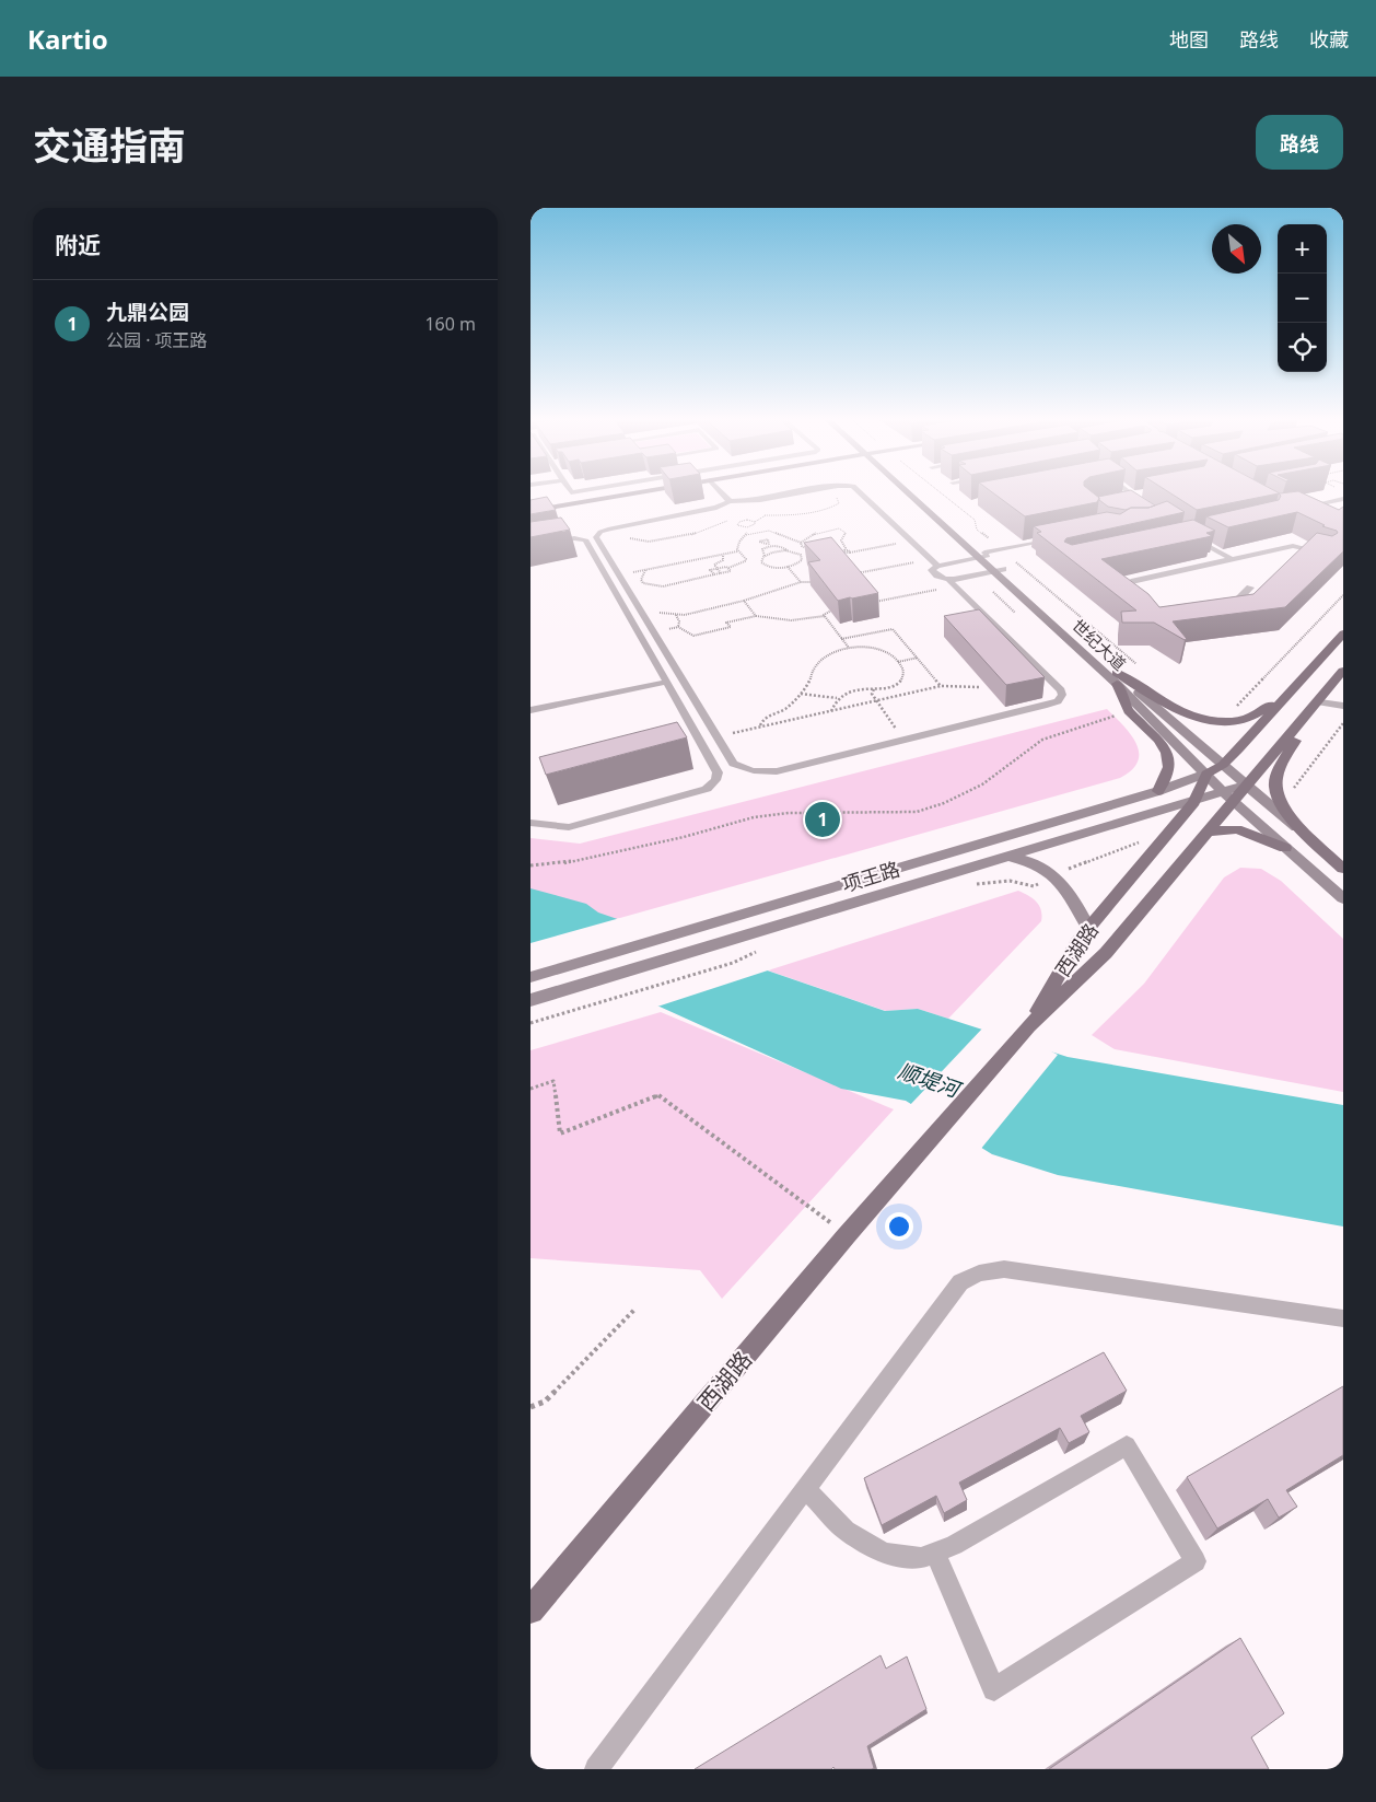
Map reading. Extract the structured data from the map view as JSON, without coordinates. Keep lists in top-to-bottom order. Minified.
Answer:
{"streets":{"main road":["西湖路"],"street":["世纪大道","项王路"]},"crossings":[["世纪大道","项王路"],["世纪大道","西湖路"],["项王路","西湖路"]],"water":["顺堤河"],"north":"bottom right","page":{"header":"Kartio","nav":["地图","路线","收藏"],"title":"交通指南","buttons":"路线","heading":"附近","map_buttons":["+","−"],"list":[{"mark":"1","name":"九鼎公园","note":"公园 · 项王路","value":"160 m"}],"pins":"1"}}
